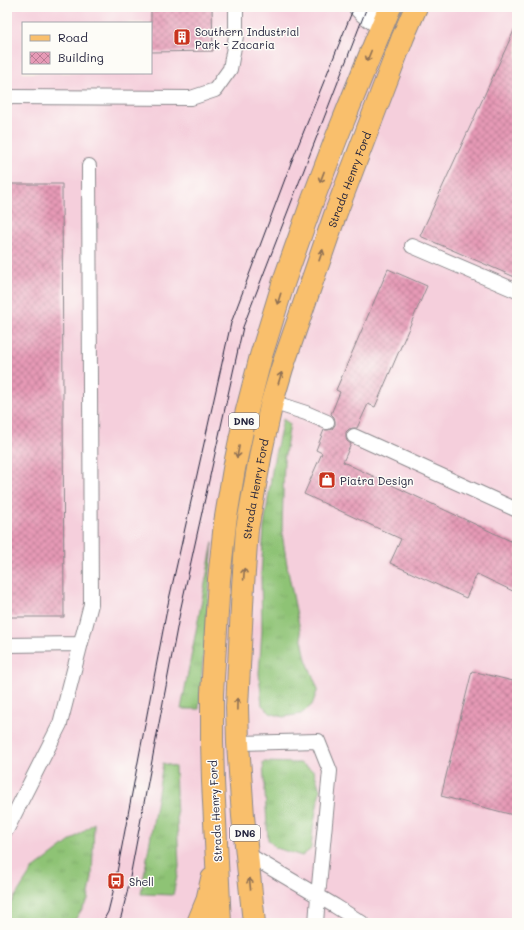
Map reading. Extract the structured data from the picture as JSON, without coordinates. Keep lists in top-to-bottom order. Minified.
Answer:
{"streets":{"main road":["Strada Henry Ford","DN6"]},"places":{"building":["Southern Industrial Park - Zacaria"],"shop":["Piatra Design"],"bus stop":["Shell"]},"legend":["Road","Building"]}
